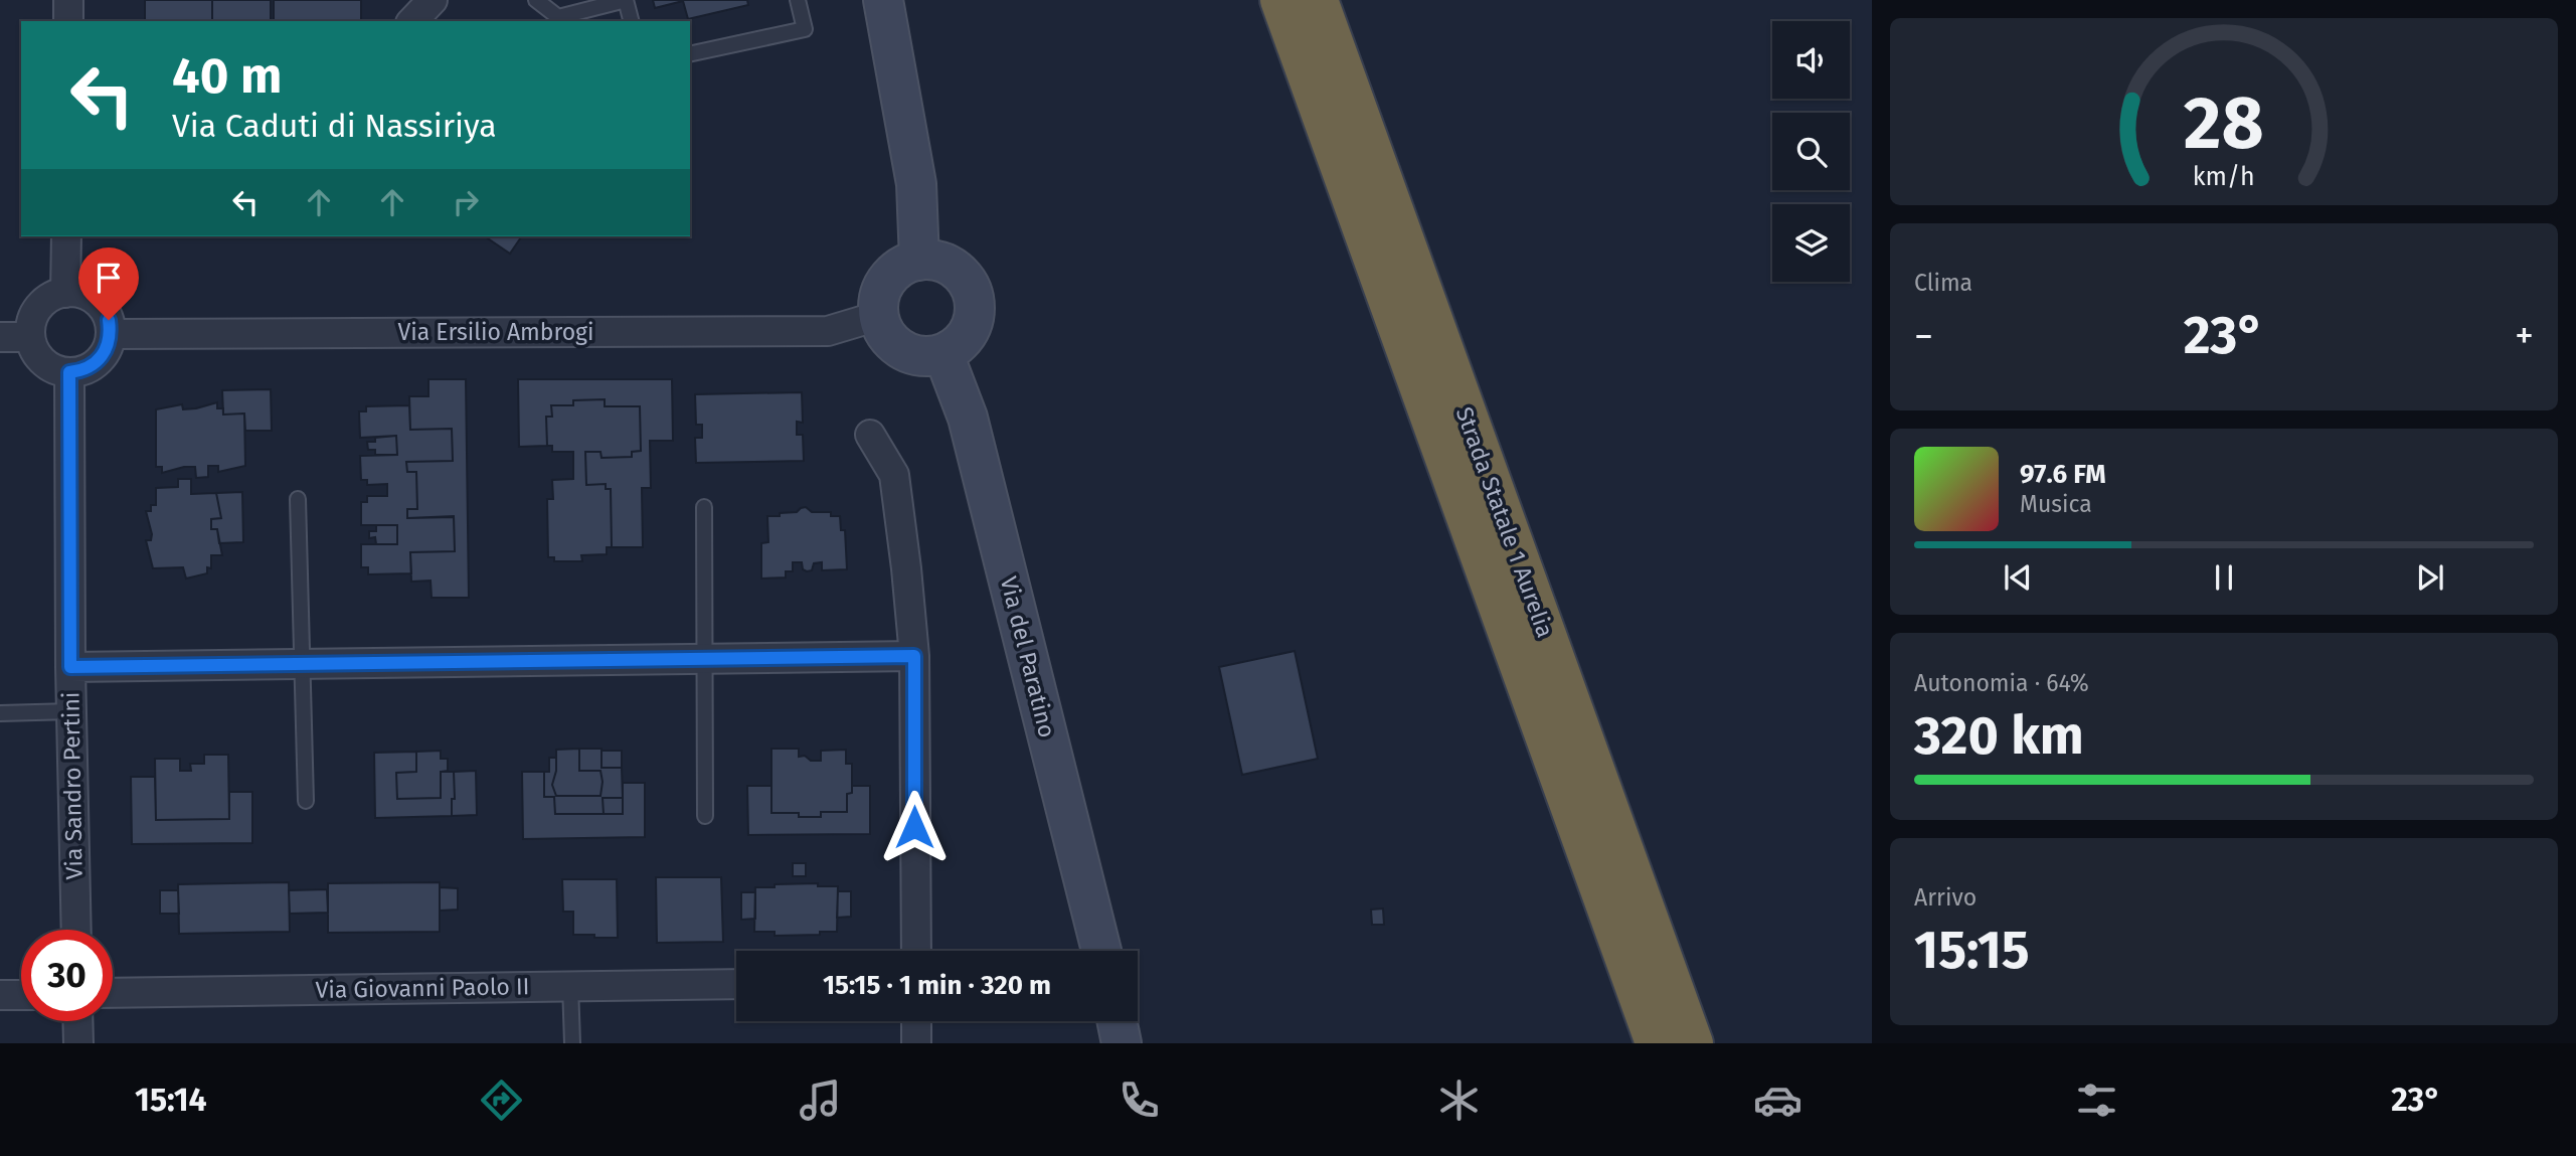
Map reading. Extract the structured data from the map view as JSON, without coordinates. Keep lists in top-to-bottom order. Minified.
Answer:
{"streets":{"highway":["Strada Statale 1 Aurelia"],"main road":["Via del Paratino"],"street":["Via Ersilio Ambrogi","Via Sandro Pertini","Via Giovanni Paolo II"]},"crossings":[["Via Ersilio Ambrogi","Via del Paratino"],["Via Ersilio Ambrogi","Via Sandro Pertini"]],"page":{"turn":["40 m","Via Caduti di Nassiriya"],"tile":["Clima",["Autonomia · 64%","320 km"],["Arrivo","15:15"]],"heat":["−","23°","+"],"song":["97.6 FM","Musica"],"limit":"30","trip":"15:15 · 1 min · 320 m","tabs":["15:14","23°"],"gauge":["28","km/h"]}}
